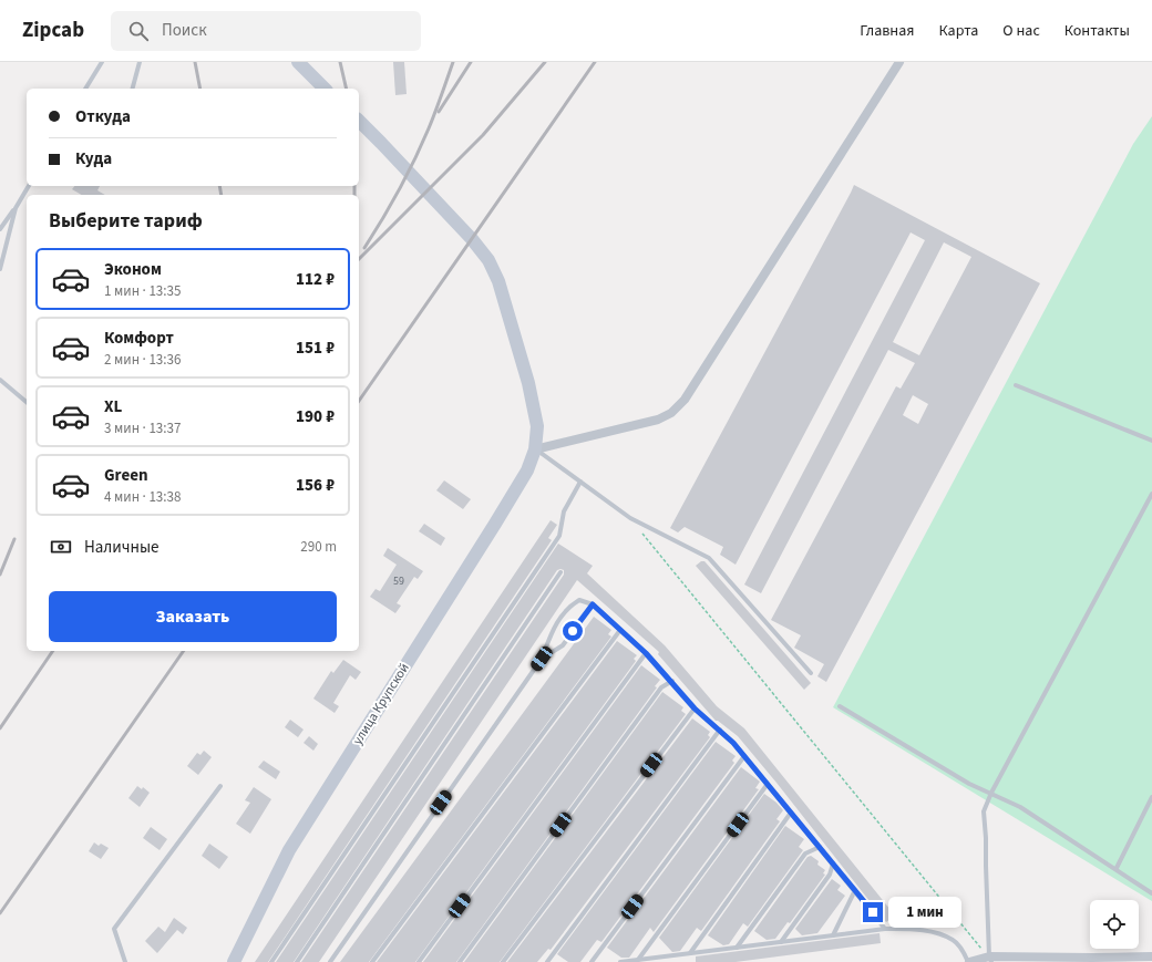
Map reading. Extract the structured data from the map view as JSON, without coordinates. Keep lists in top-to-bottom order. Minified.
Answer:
{"streets":{"main road":["улица Крупской"]},"house_numbers":["59"],"page":{"header":"Zipcab","search":"Поиск","nav":["Главная","Карта","О нас","Контакты"],"banner":["Откуда","Куда"],"heading":"Выберите тариф","list":[{"name":"Эконом","note":"1 мин · 13:35","value":"112 ₽"},{"name":"Комфорт","note":"2 мин · 13:36","value":"151 ₽"},{"name":"XL","note":"3 мин · 13:37","value":"190 ₽"},{"name":"Green","note":"4 мин · 13:38","value":"156 ₽"}],"pay":["Наличные","290 m"],"buttons":"Заказать","bubble":"1 мин"}}
